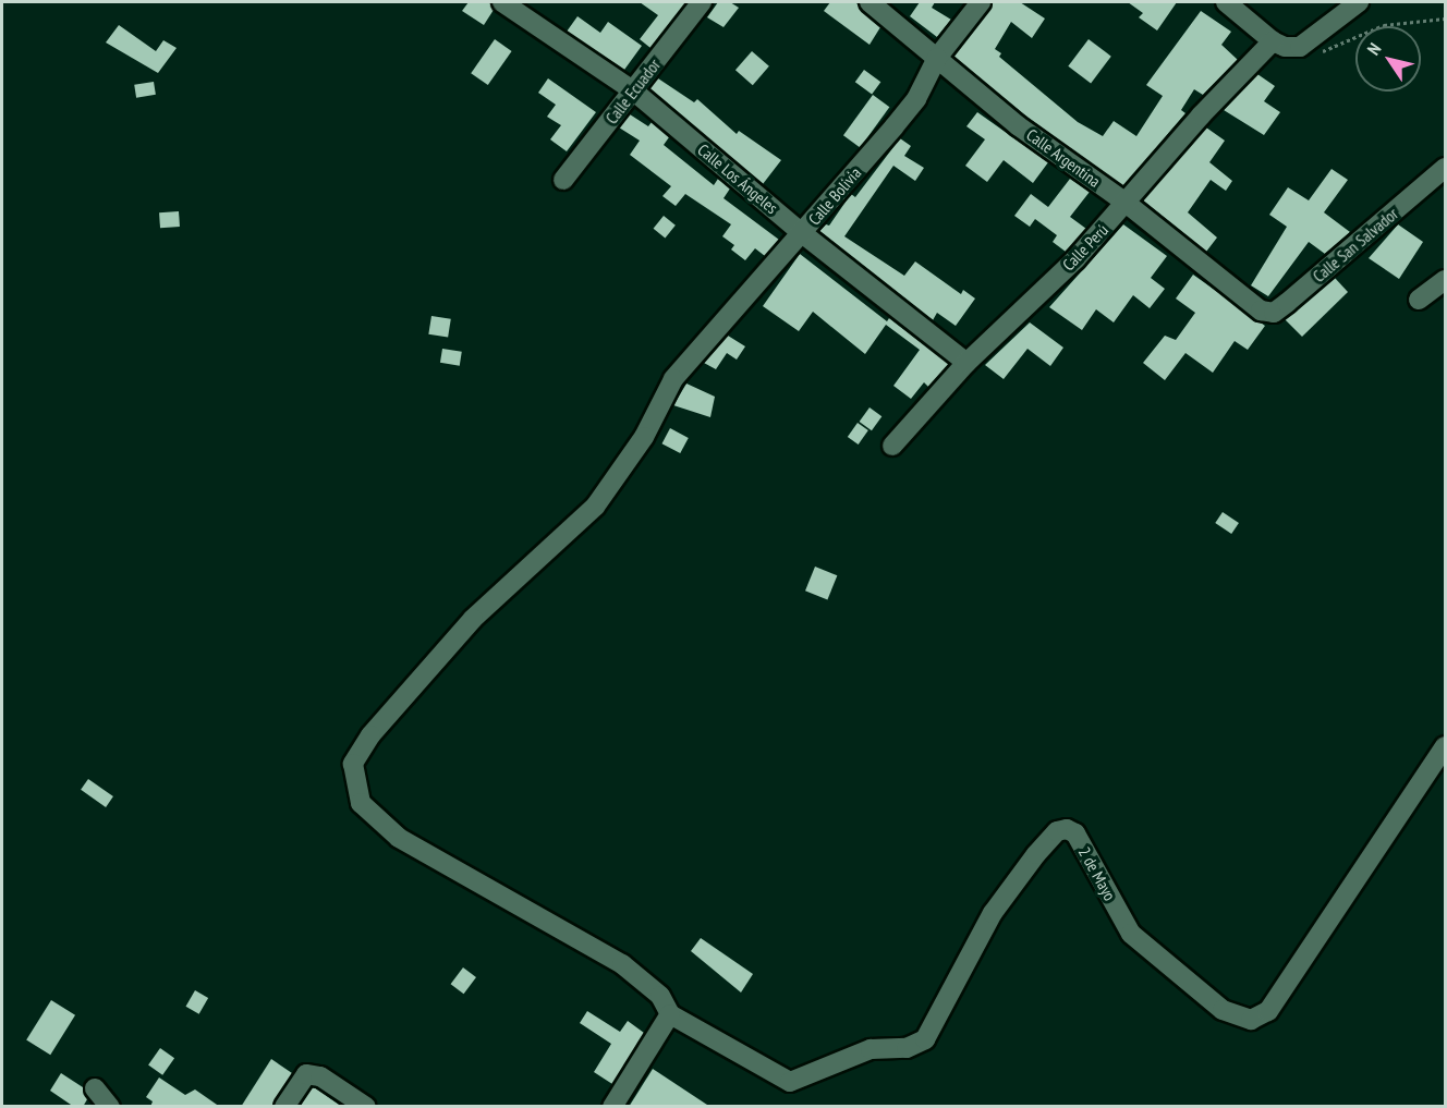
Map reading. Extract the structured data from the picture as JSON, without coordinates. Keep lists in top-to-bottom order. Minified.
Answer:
{"streets":{"street":["Calle Ecuador","Calle Argentina","Calle Los Ángeles","Calle Bolivia","Calle San Salvador","Calle Perú","2 de Mayo"]},"crossings":[["Calle Ecuador","Calle Los Ángeles"],["Calle Argentina","Calle Bolivia"],["Calle Argentina","Calle San Salvador"],["Calle Argentina","Calle Perú"],["Calle Los Ángeles","Calle Bolivia"],["Calle Los Ángeles","Calle Perú"],["Calle Bolivia","2 de Mayo"]],"north":"top left"}
